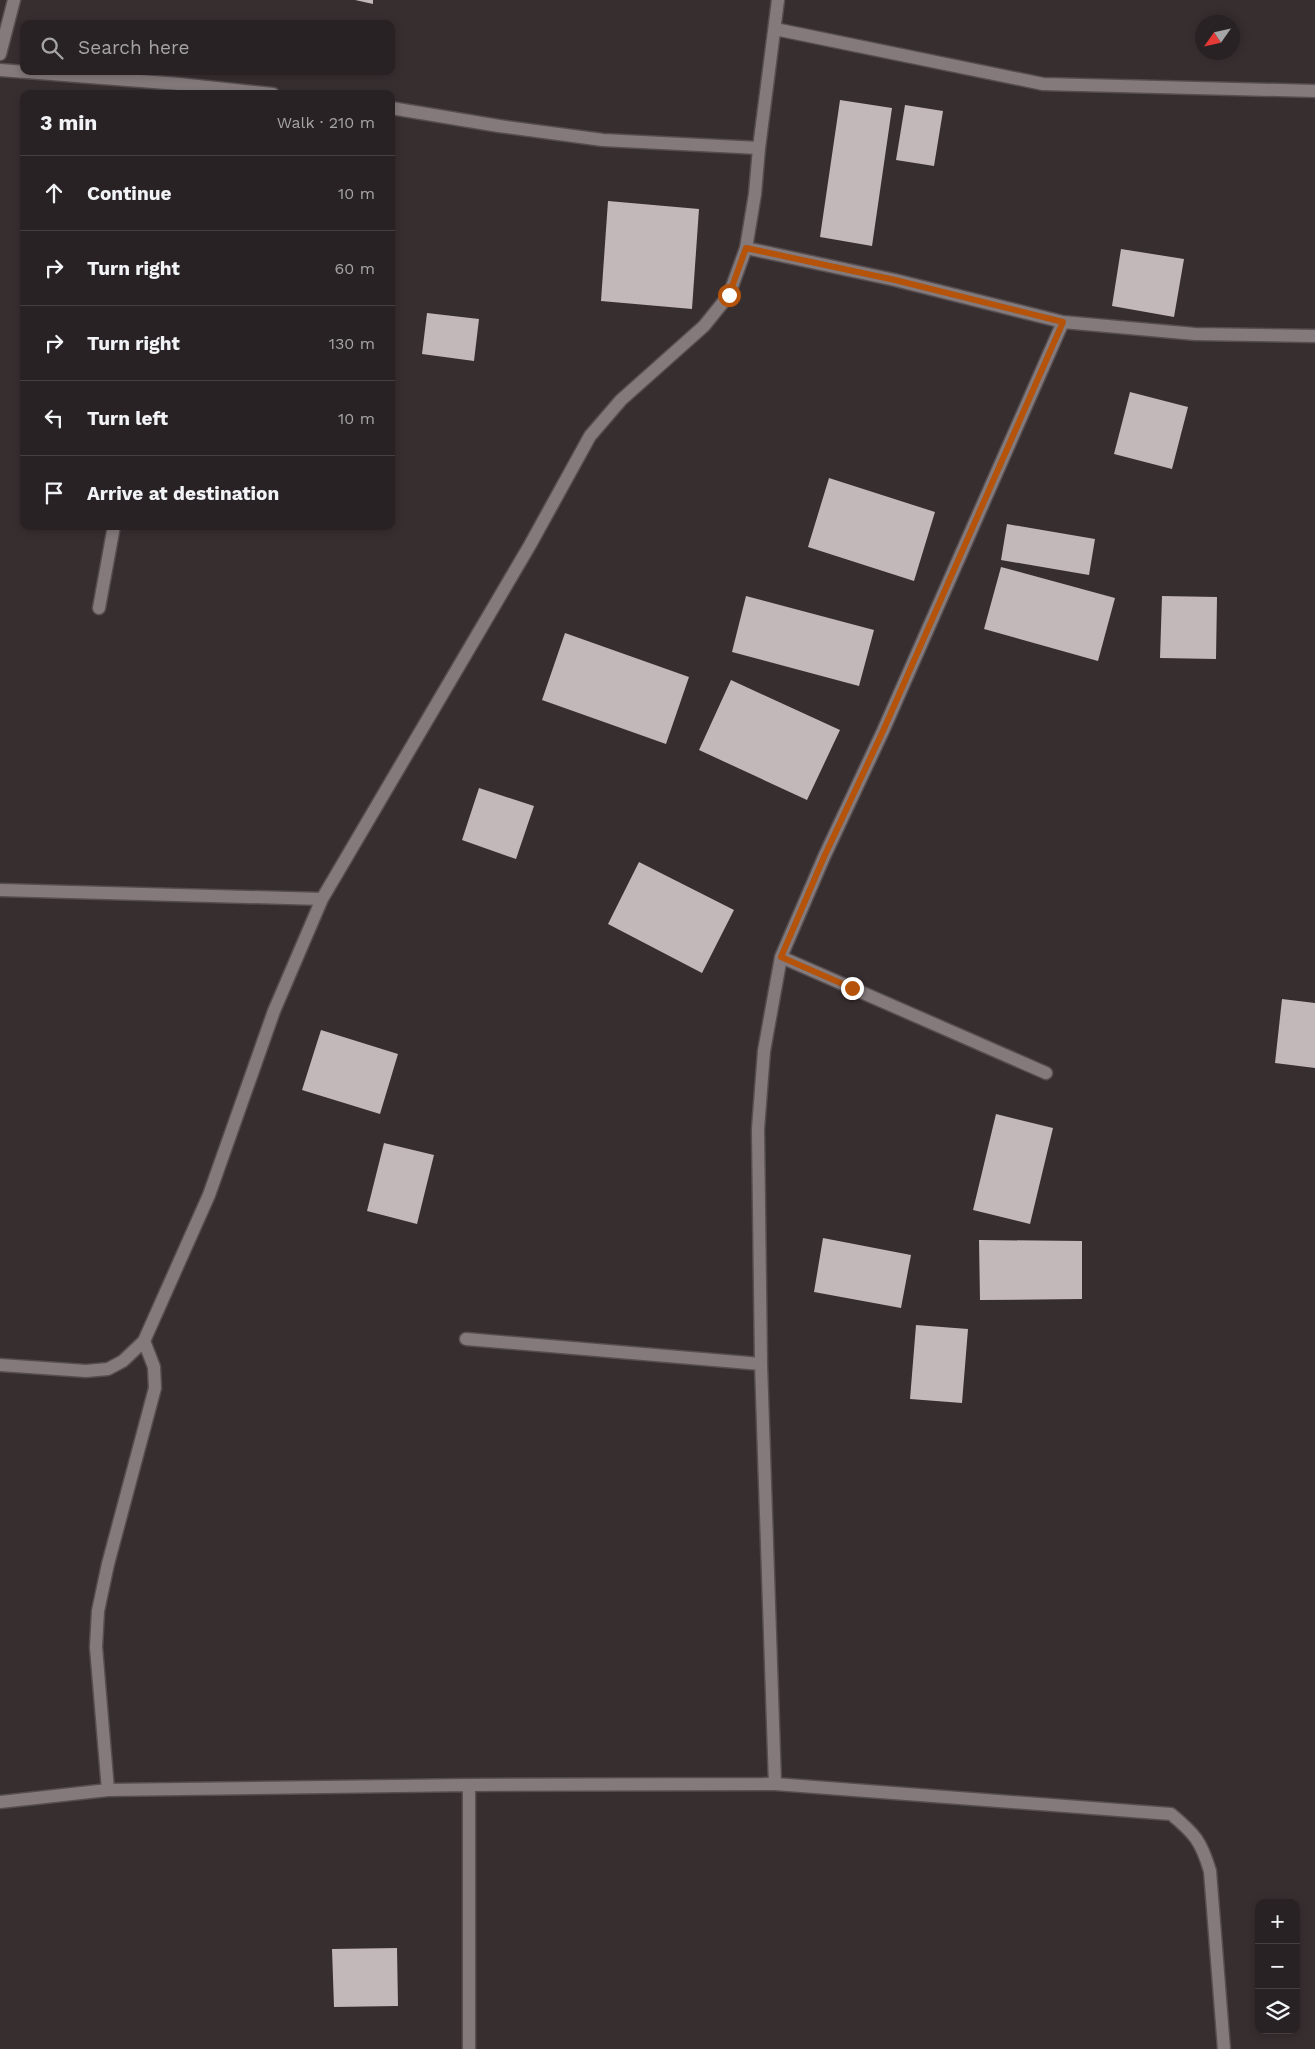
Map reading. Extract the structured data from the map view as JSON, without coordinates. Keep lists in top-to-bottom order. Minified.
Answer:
{"north":"bottom left","page":{"search":"Search here","heading":["3 min","Walk · 210 m"],"list":[["Continue","10 m"],["Turn right","60 m"],["Turn right","130 m"],["Turn left","10 m"],"Arrive at destination"],"map_buttons":["+","−"]}}
